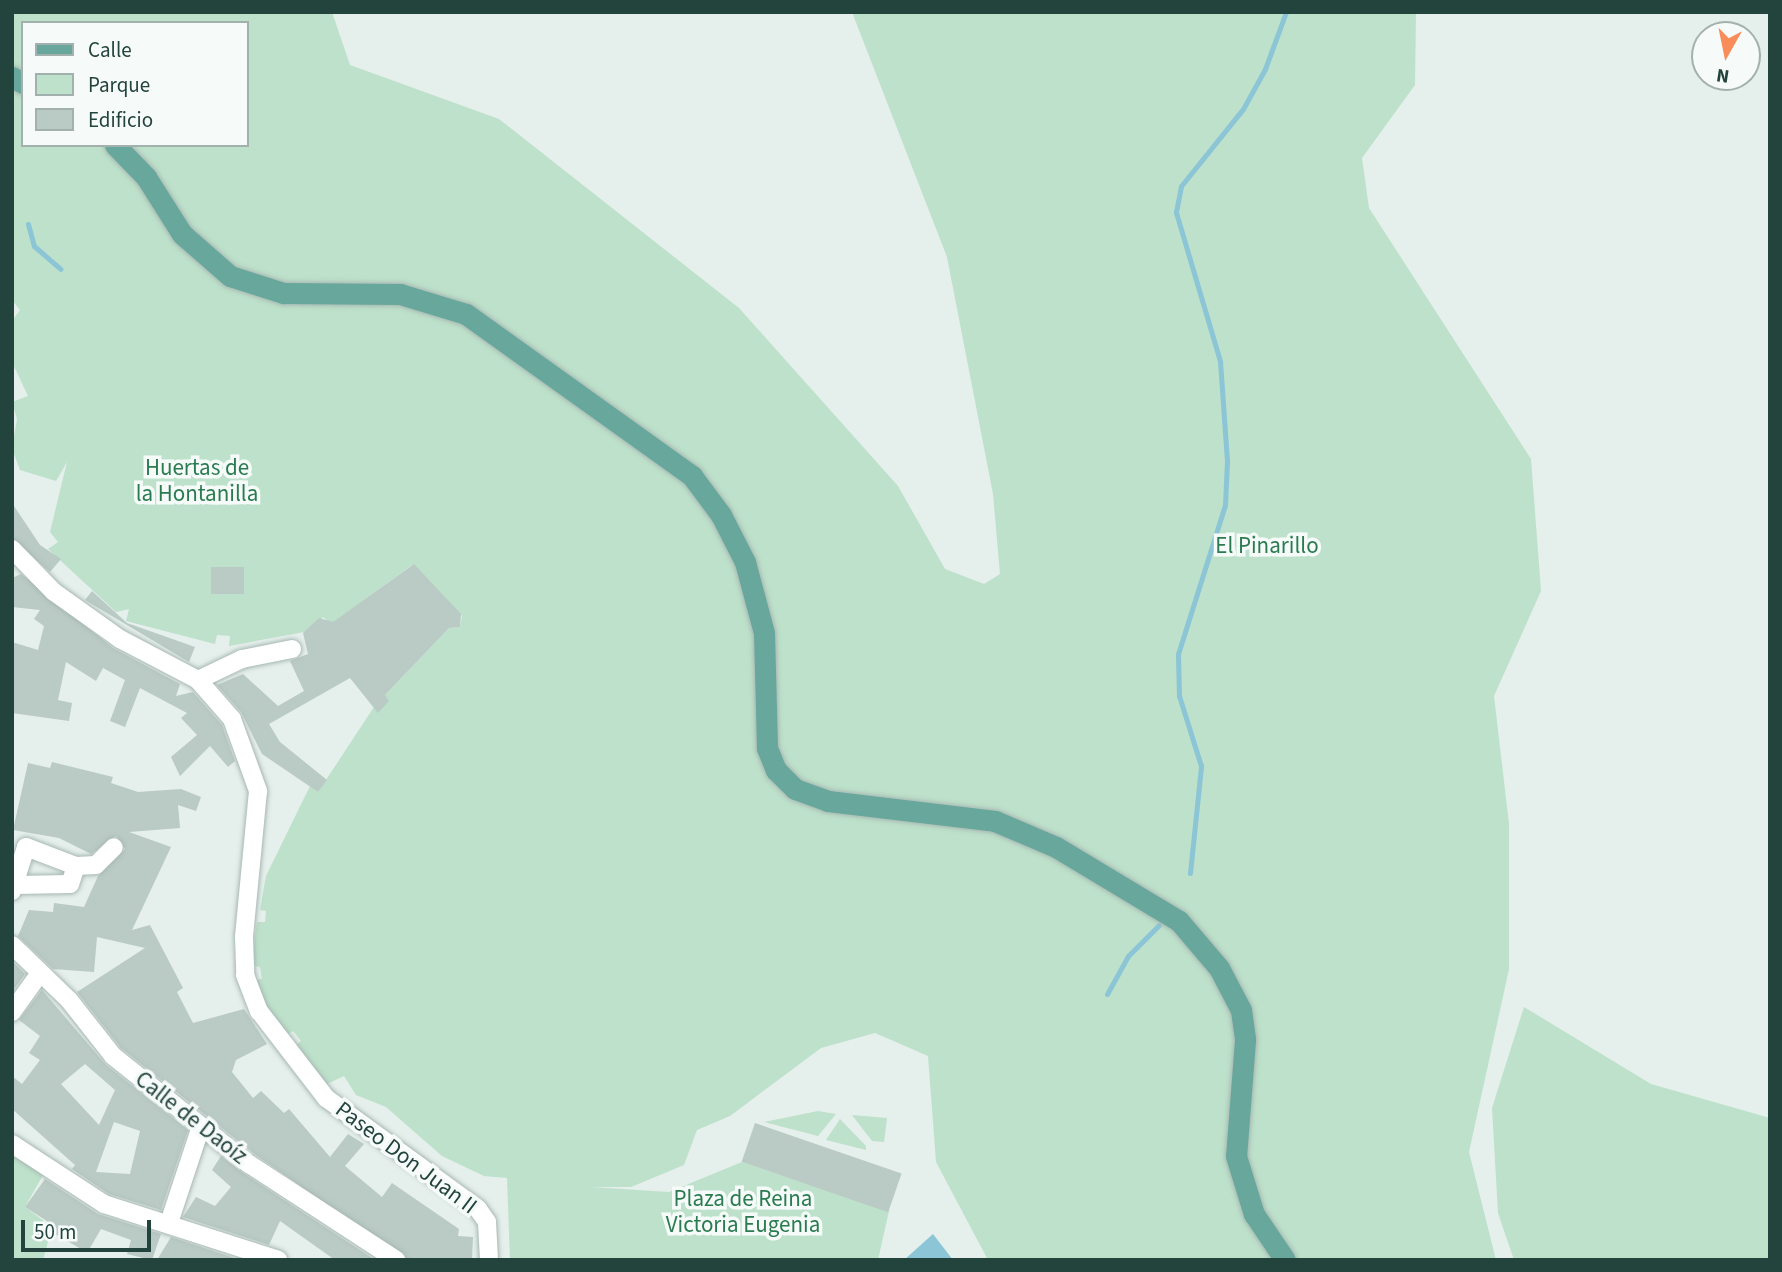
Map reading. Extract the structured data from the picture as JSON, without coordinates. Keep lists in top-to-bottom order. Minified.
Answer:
{"streets":{"street":["Calle de Daoíz","Paseo Don Juan II"]},"parks":["Huertas de la Hontanilla","El Pinarillo","Plaza de Reina Victoria Eugenia"],"legend":["Calle","Parque","Edificio"],"scale_bar":"50 m","north":"bottom"}
